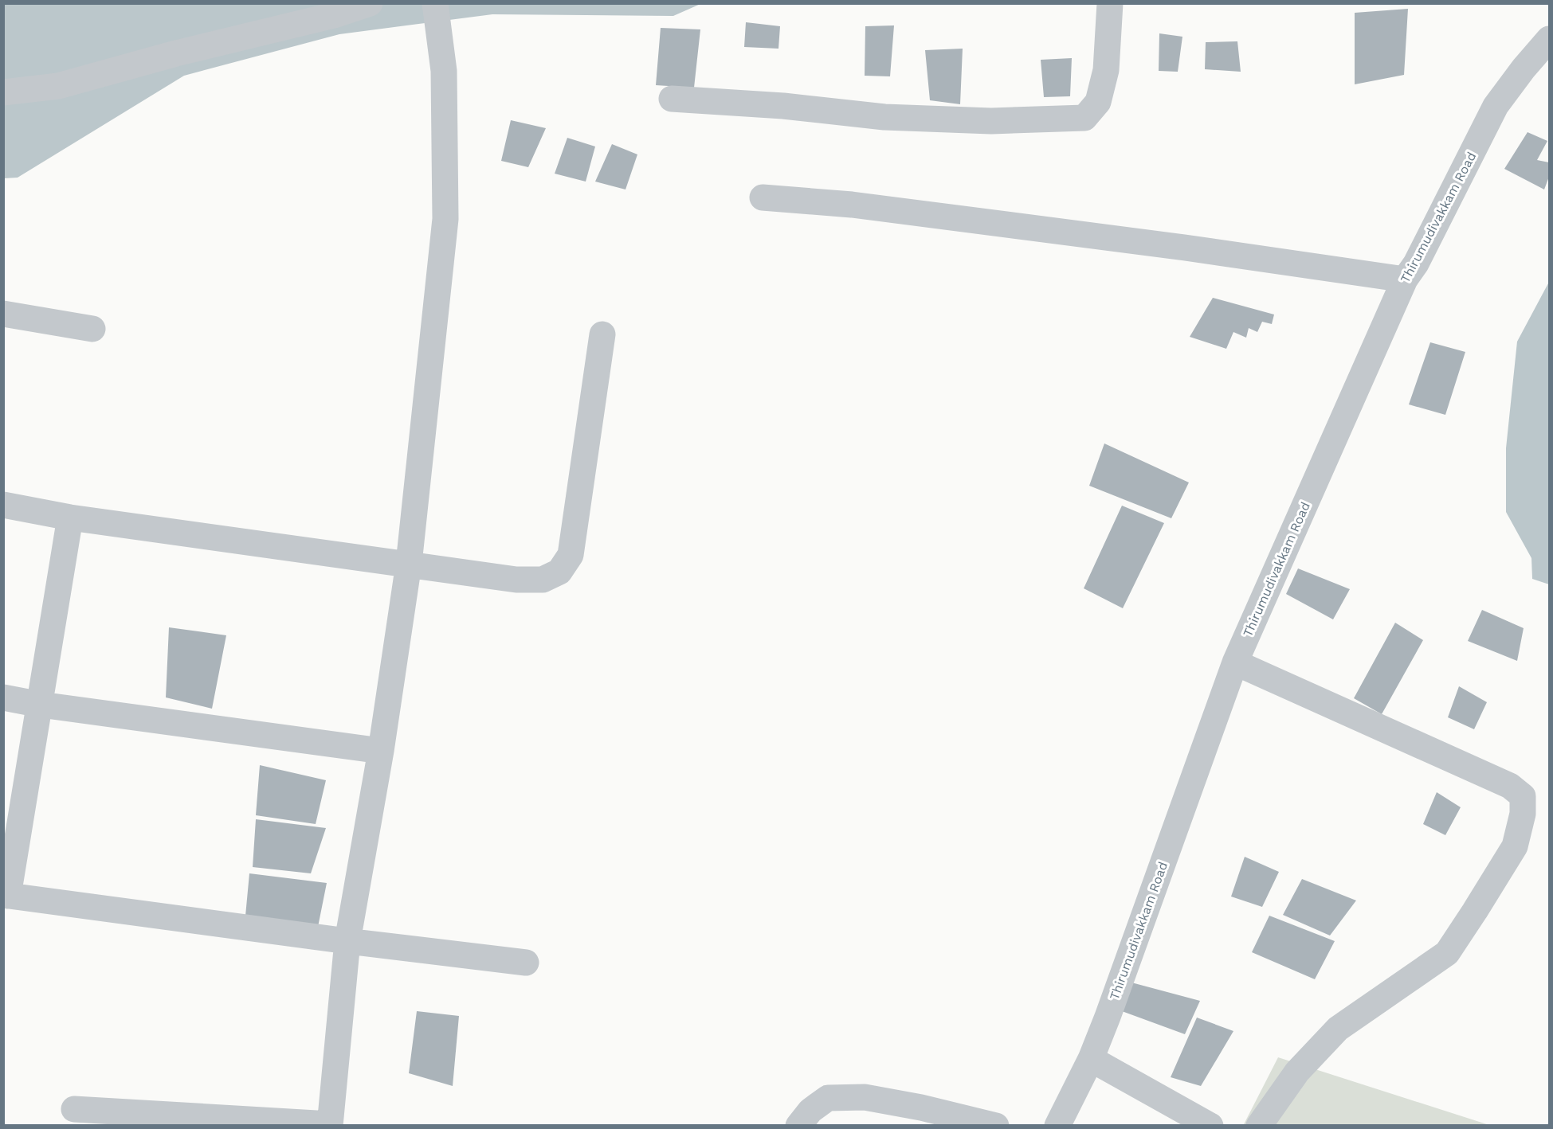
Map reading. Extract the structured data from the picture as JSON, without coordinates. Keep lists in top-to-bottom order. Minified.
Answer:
{"streets":{"street":["Thirumudivakkam Road"]}}
